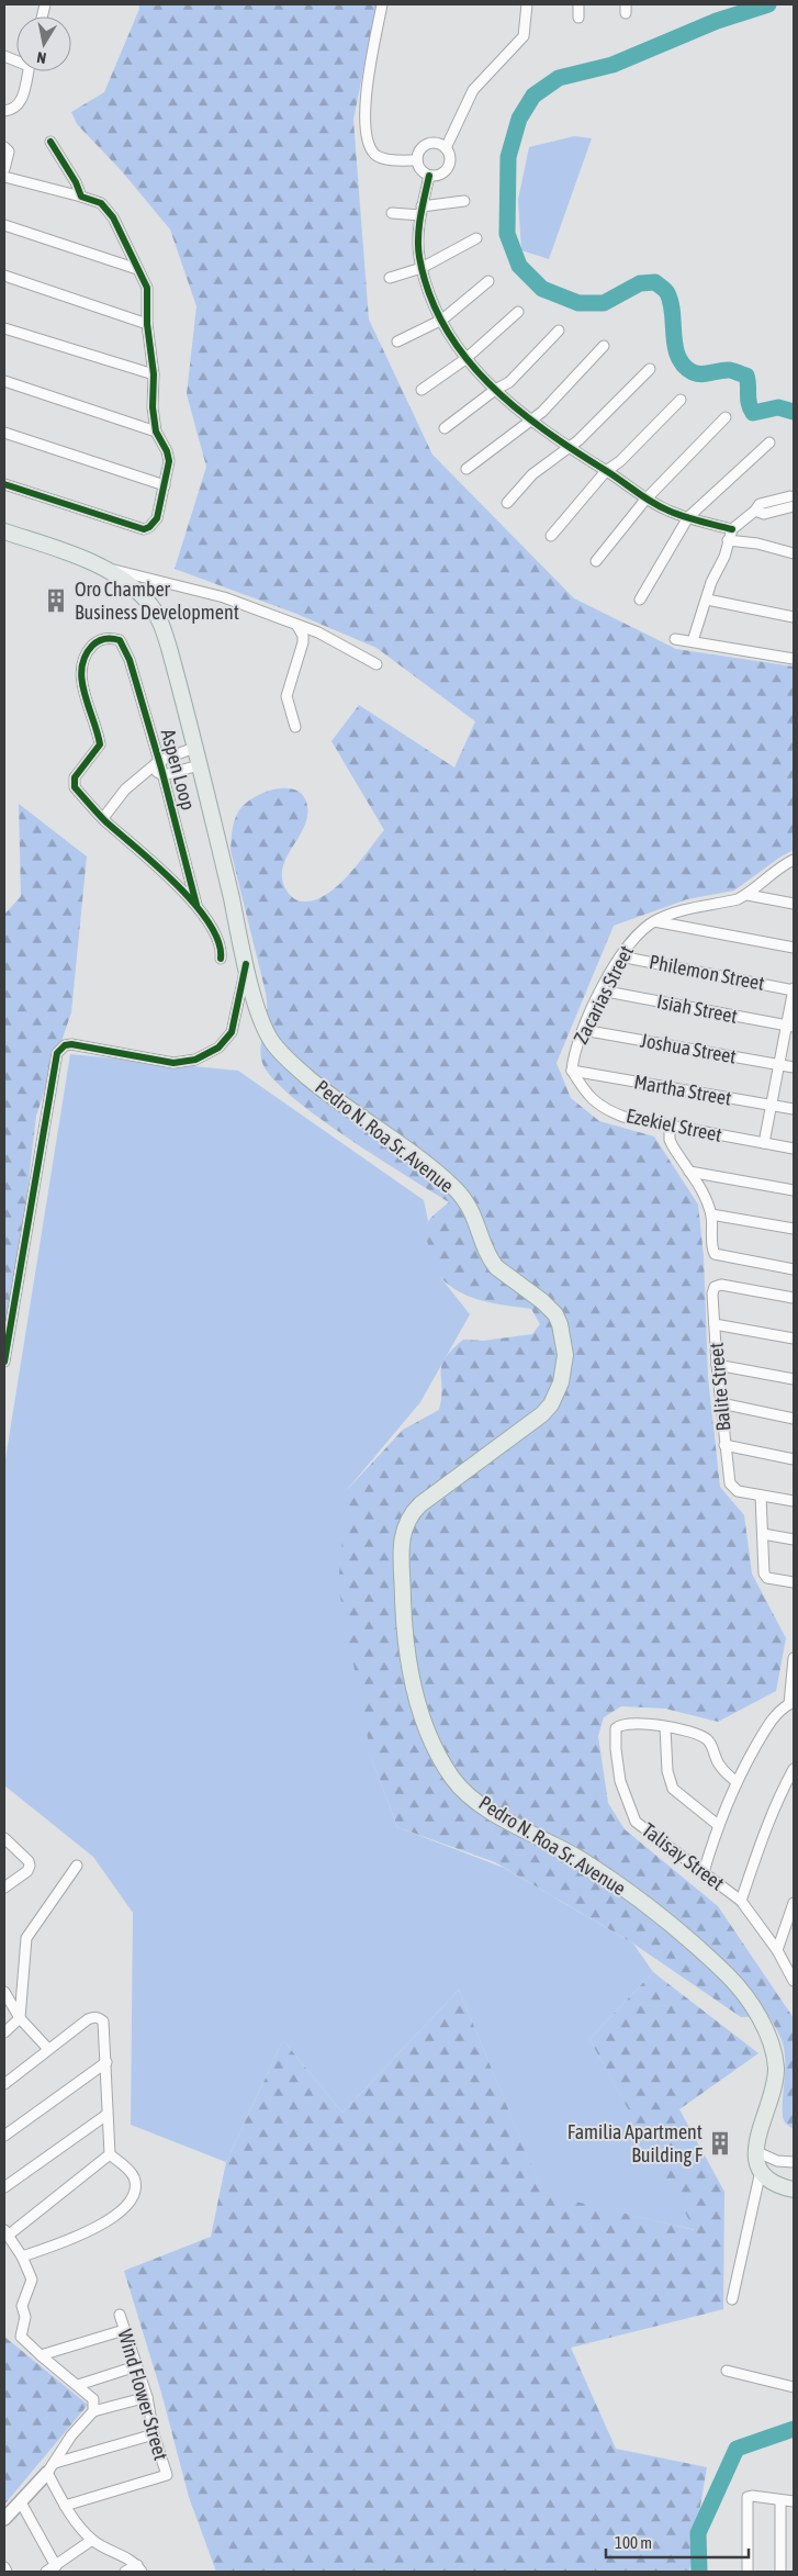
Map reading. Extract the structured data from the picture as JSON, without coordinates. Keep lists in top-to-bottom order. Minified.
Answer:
{"streets":{"main road":["Pedro N. Roa Sr. Avenue"],"street":["Aspen Loop","Philemon Street","Zacarias Street","Isiah Street","Joshua Street","Martha Street","Ezekiel Street","Balite Street","Talisay Street","Wind Flower Street"]},"crossings":[["Philemon Street","Zacarias Street"],["Zacarias Street","Isiah Street"],["Zacarias Street","Joshua Street"],["Zacarias Street","Martha Street"],["Zacarias Street","Ezekiel Street"],["Martha Street","Ezekiel Street"]],"places":{"building":["Oro Chamber Business Development","Familia Apartment Building F"]},"scale_bar":"100 m","north":"bottom"}
